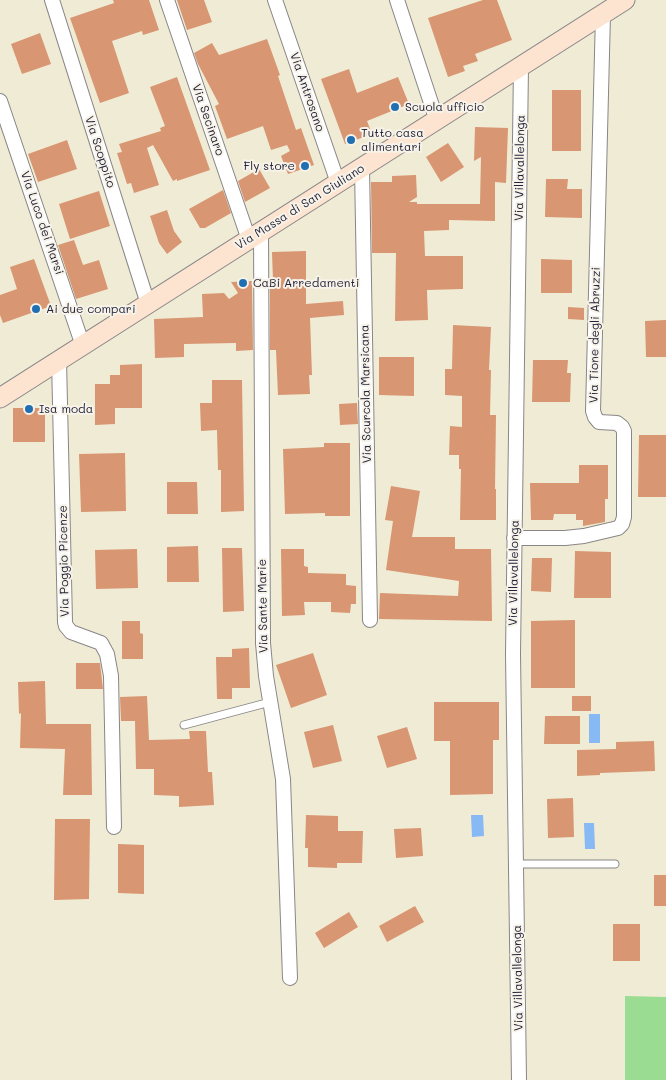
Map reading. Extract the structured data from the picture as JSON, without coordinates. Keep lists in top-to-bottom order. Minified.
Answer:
{"streets":{"street":["Via Antrosano","Via Secinaro","Via Scoppito","Via Villavallelonga","Via Massa di San Giuliano","Via Luco dei Marsi","Via Tione degli Abruzzi","Via Scurcola Marsicana","Via Poggio Picenze","Via Sante Marie"]},"crossings":[["Via Antrosano","Via Massa di San Giuliano"],["Via Secinaro","Via Massa di San Giuliano"],["Via Secinaro","Via Sante Marie"],["Via Scoppito","Via Massa di San Giuliano"],["Via Villavallelonga","Via Massa di San Giuliano"],["Via Villavallelonga","Via Tione degli Abruzzi"],["Via Massa di San Giuliano","Via Luco dei Marsi"],["Via Massa di San Giuliano","Via Tione degli Abruzzi"],["Via Massa di San Giuliano","Via Scurcola Marsicana"],["Via Massa di San Giuliano","Via Poggio Picenze"],["Via Massa di San Giuliano","Via Sante Marie"]],"places":["Scuola ufficio","Tutto casa alimentari","Fly store","CaBi Arredamenti","Ai due compari","Isa moda"]}
